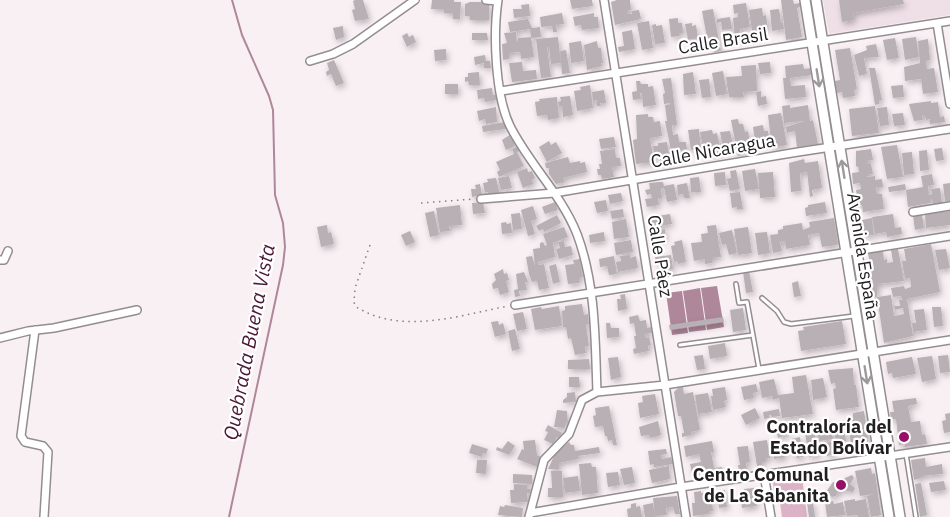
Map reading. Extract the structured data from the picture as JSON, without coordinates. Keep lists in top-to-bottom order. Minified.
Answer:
{"streets":{"main road":["Avenida España"],"street":["Calle Brasil","Calle Nicaragua","Calle Páez"]},"crossings":[["Calle Brasil","Calle Páez"],["Calle Brasil","Avenida España"],["Calle Nicaragua","Calle Páez"],["Calle Nicaragua","Avenida España"]],"water":["Quebrada Buena Vista"],"places":["Contraloría del Estado Bolívar","Centro Comunal de La Sabanita"]}
